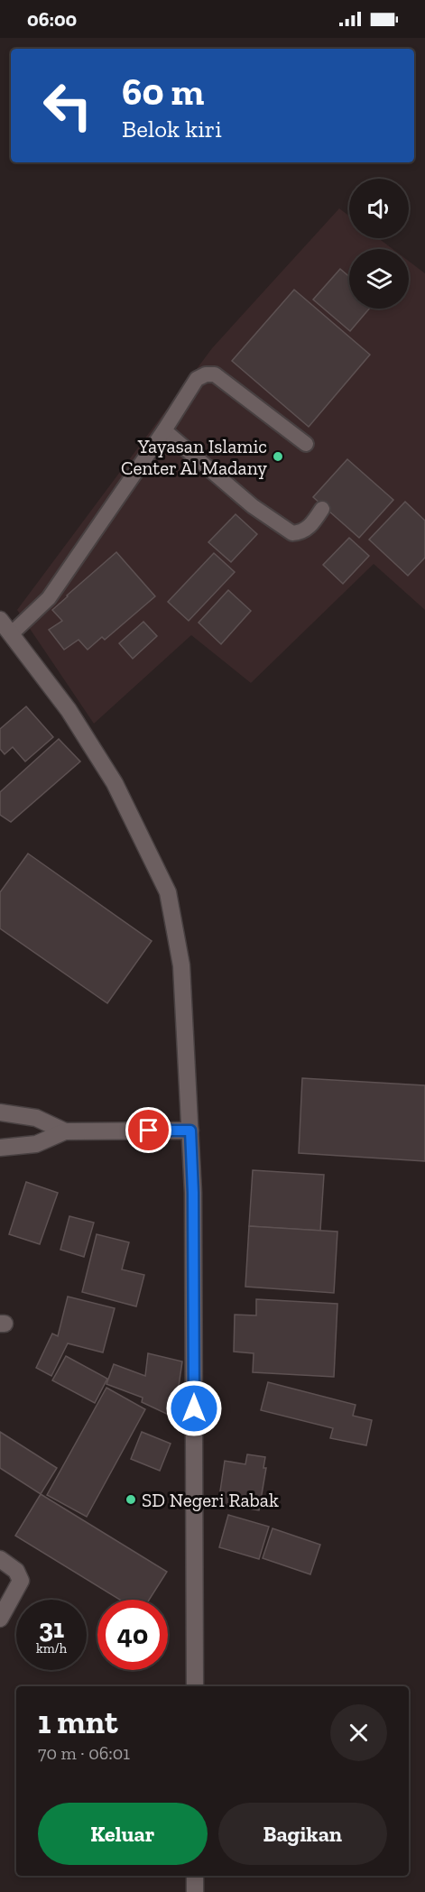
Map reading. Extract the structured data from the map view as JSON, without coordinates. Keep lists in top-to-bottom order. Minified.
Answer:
{"places":["Yayasan Islamic Center Al Madany","SD Negeri Rabak"],"page":{"status":"06:00","turn":["60 m","Belok kiri"],"speed":"31 km/h","limit":"40","heading":["1 mnt","70 m · 06:01"],"buttons":["Keluar","Bagikan"]}}
